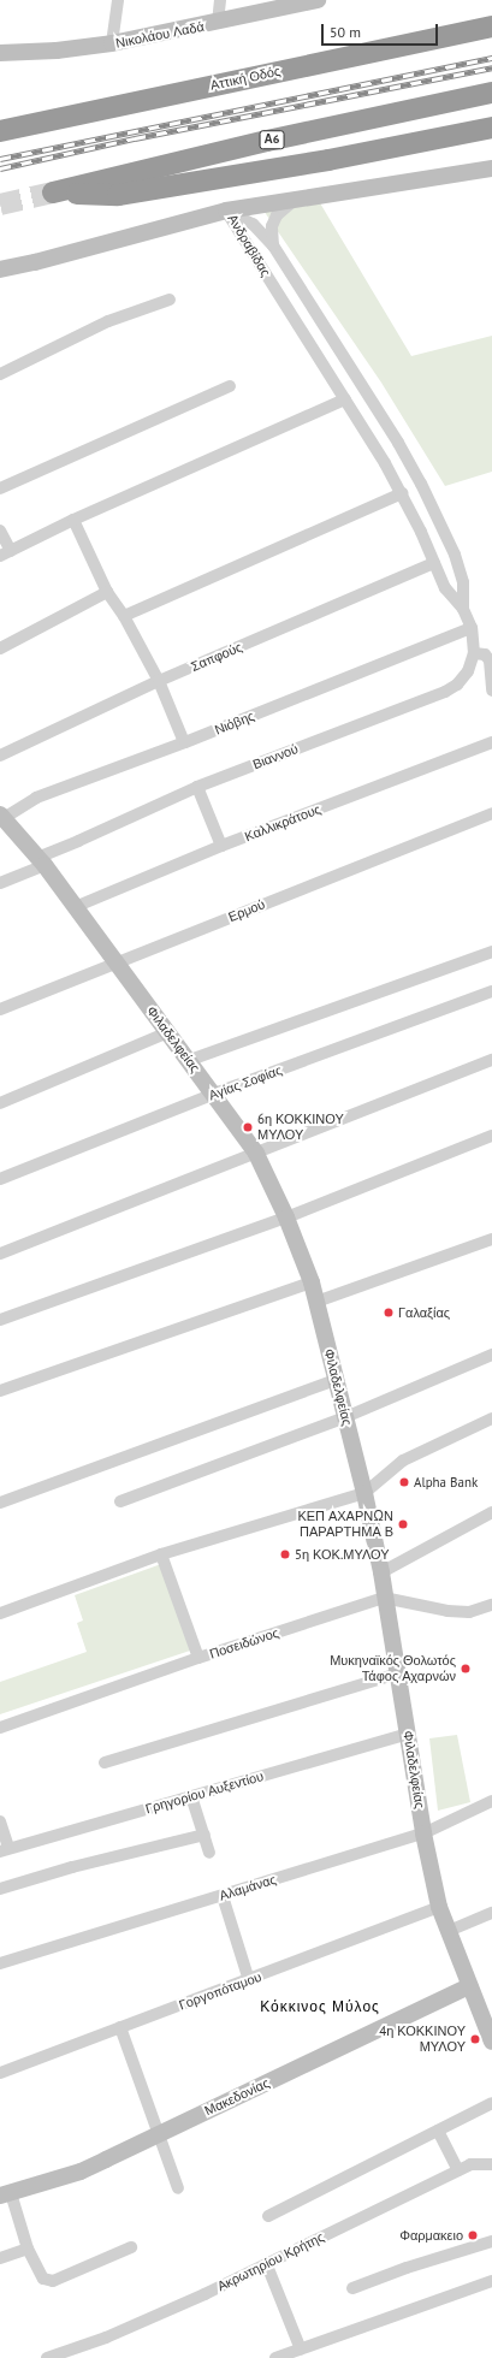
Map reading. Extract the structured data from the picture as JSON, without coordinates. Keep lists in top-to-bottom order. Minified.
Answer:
{"streets":{"highway":["Αττική Οδός","Α6"],"main road":["Νικολάου Λαδά","Φιλαδελφείας","Μακεδονίας"],"street":["Ανδραβίδας","Σαπφούς","Νιόβης","Βιαννού","Καλλικράτους","Ερμού","Αγίας Σοφίας","Ποσειδώνος","Γρηγορίου Αυξεντίου","Αλαμάνας","Γοργοπόταμου","Ακρωτηρίου Κρήτης"]},"crossings":[["Ανδραβίδας","Σαπφούς"],["Ανδραβίδας","Νιόβης"],["Ανδραβίδας","Βιαννού"],["Νιόβης","Βιαννού"],["Νιόβης","Φιλαδελφείας"],["Βιαννού","Φιλαδελφείας"],["Καλλικράτους","Φιλαδελφείας"],["Ερμού","Φιλαδελφείας"],["Φιλαδελφείας","Αγίας Σοφίας"],["Φιλαδελφείας","Ποσειδώνος"],["Φιλαδελφείας","Γρηγορίου Αυξεντίου"],["Φιλαδελφείας","Αλαμάνας"],["Φιλαδελφείας","Γοργοπόταμου"],["Φιλαδελφείας","Μακεδονίας"]],"districts":["Κόκκινος Μύλος"],"places":["6η ΚΟΚΚΙΝΟΥ ΜΥΛΟΥ","Γαλαξίας","Alpha Bank","ΚΕΠ ΑΧΑΡΝΩΝ ΠΑΡΑΡΤΗΜΑ Β","5η ΚΟΚ.ΜΥΛΟΥ","Μυκηναϊκός Θολωτός Τάφος Αχαρνών","4η ΚΟΚΚΙΝΟΥ ΜΥΛΟΥ","Φαρμακειο"],"scale_bar":"50 m"}
